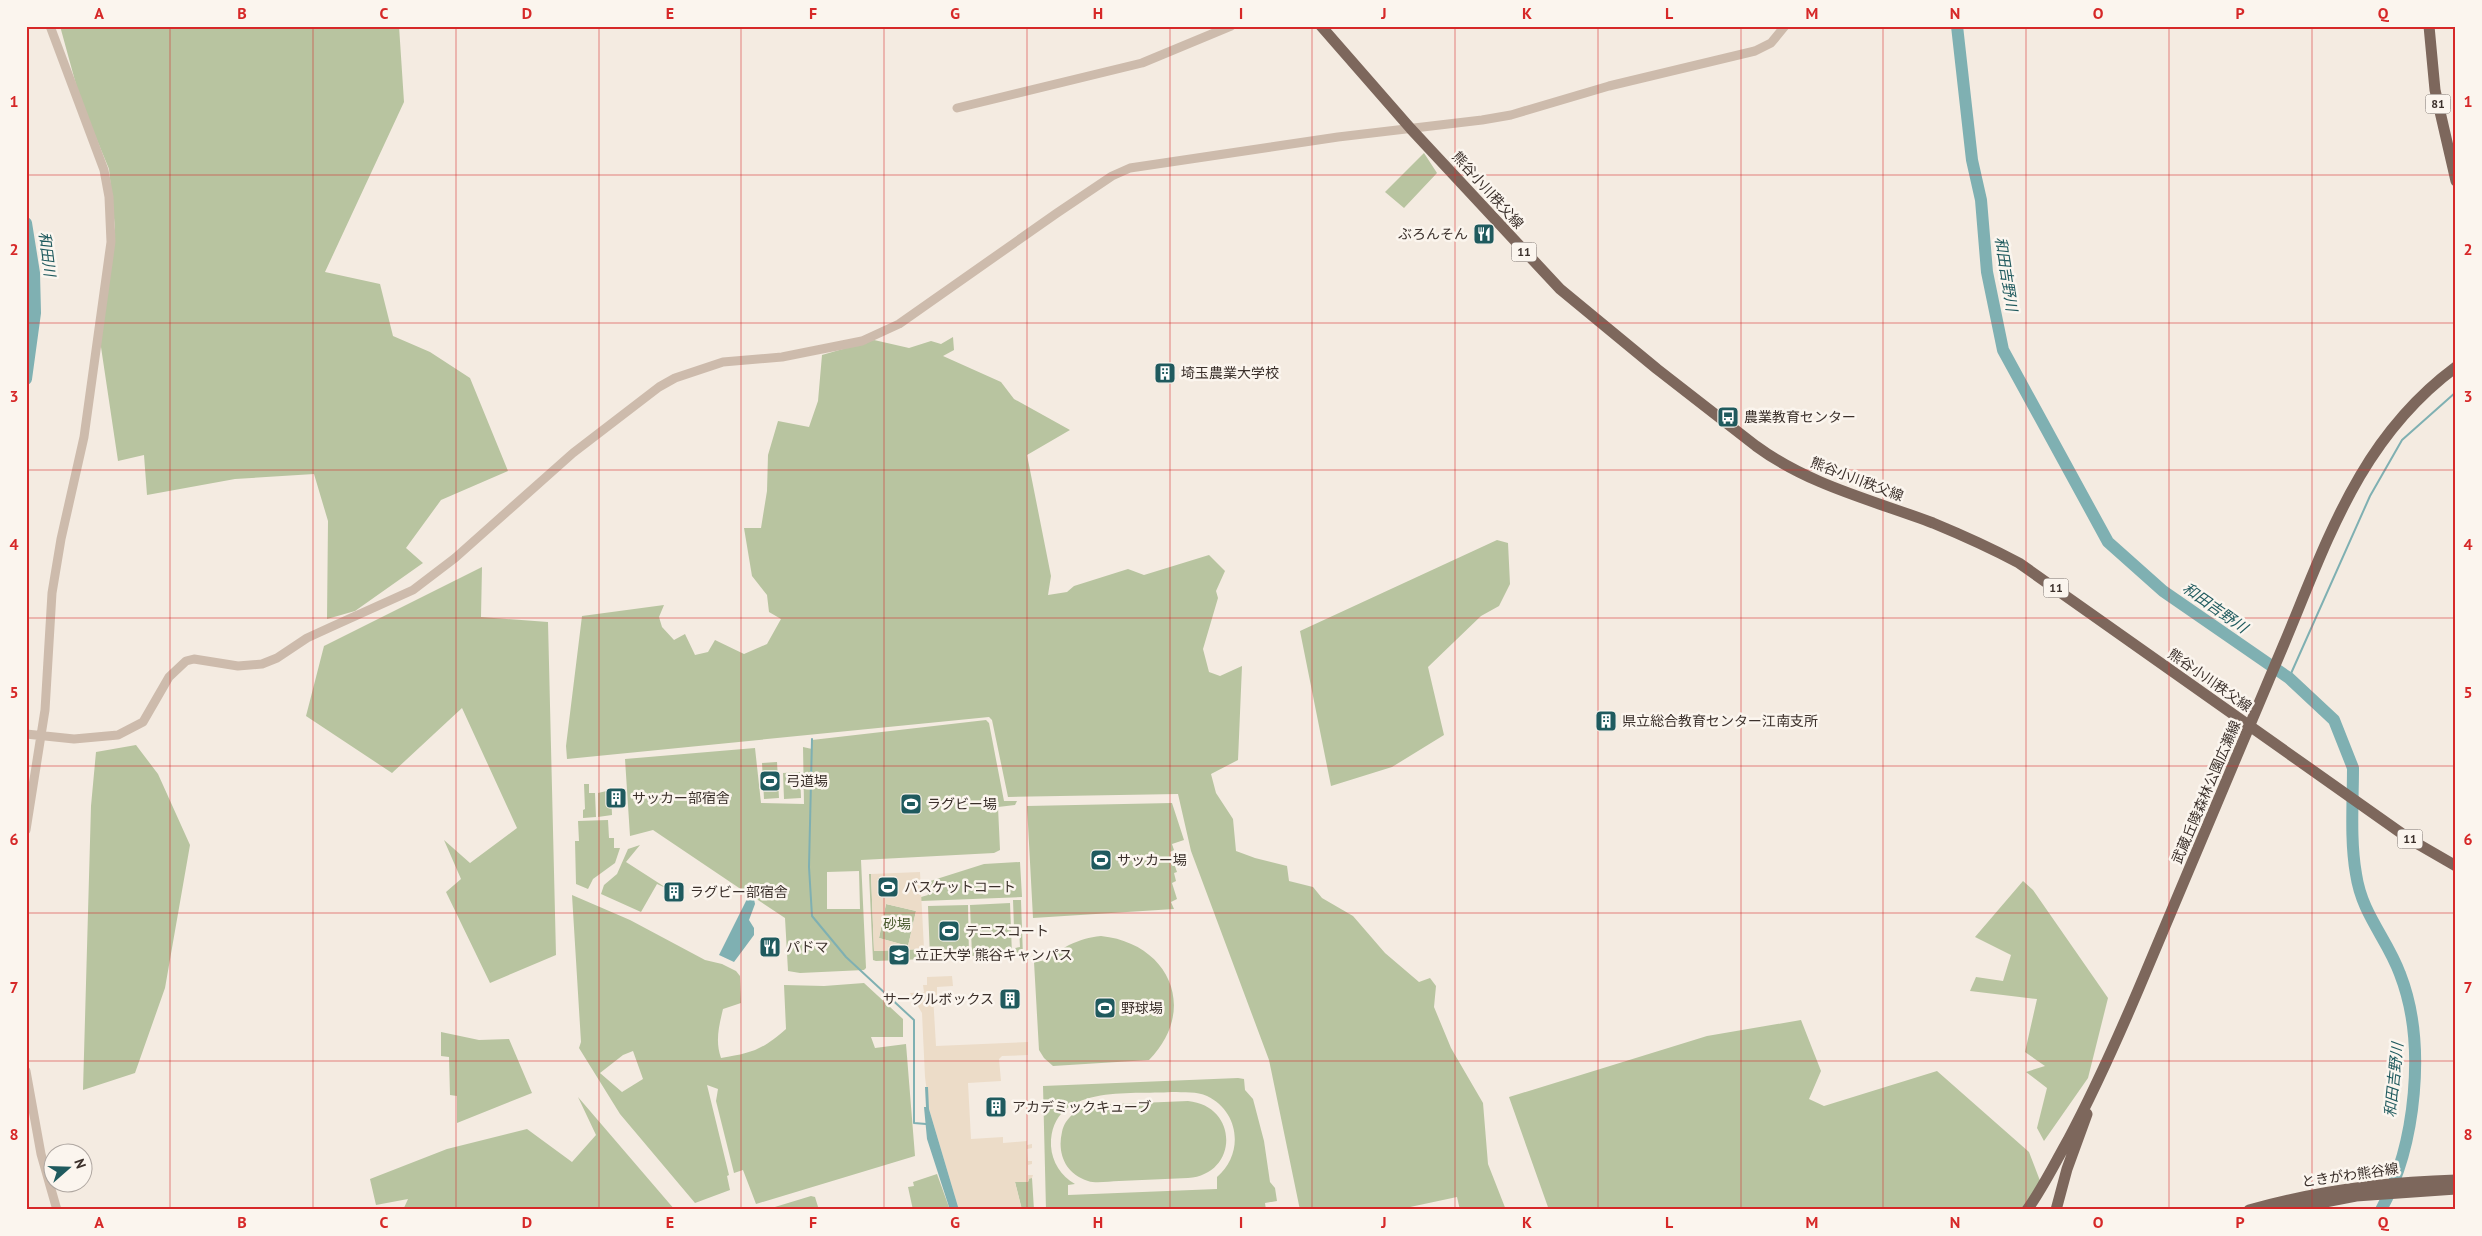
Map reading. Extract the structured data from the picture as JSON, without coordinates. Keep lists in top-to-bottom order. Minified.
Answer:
{"streets":{"main road":["81","熊谷小川秩父線","11","武蔵丘陵森林公園広瀬線","ときがわ熊谷線"]},"crossings":[["熊谷小川秩父線","武蔵丘陵森林公園広瀬線"]],"water":["和田川","和田吉野川"],"parks":["砂場"],"places":{"restaurant":["ぶろんそん","パドマ"],"building":["埼玉農業大学校","県立総合教育センター江南支所","サッカー部宿舎","ラグビー部宿舎","サークルボックス","アカデミックキューブ"],"bus stop":["農業教育センター"],"sports":["弓道場","ラグビー場","サッカー場","バスケットコート","テニスコート","野球場"],"school or university":["立正大学 熊谷キャンパス"]},"north":"right","grid":{"columns":["A","B","C","D","E","F","G","H","I","J","K","L","M","N","O","P","Q"],"rows":["1","2","3","4","5","6","7","8"]}}
